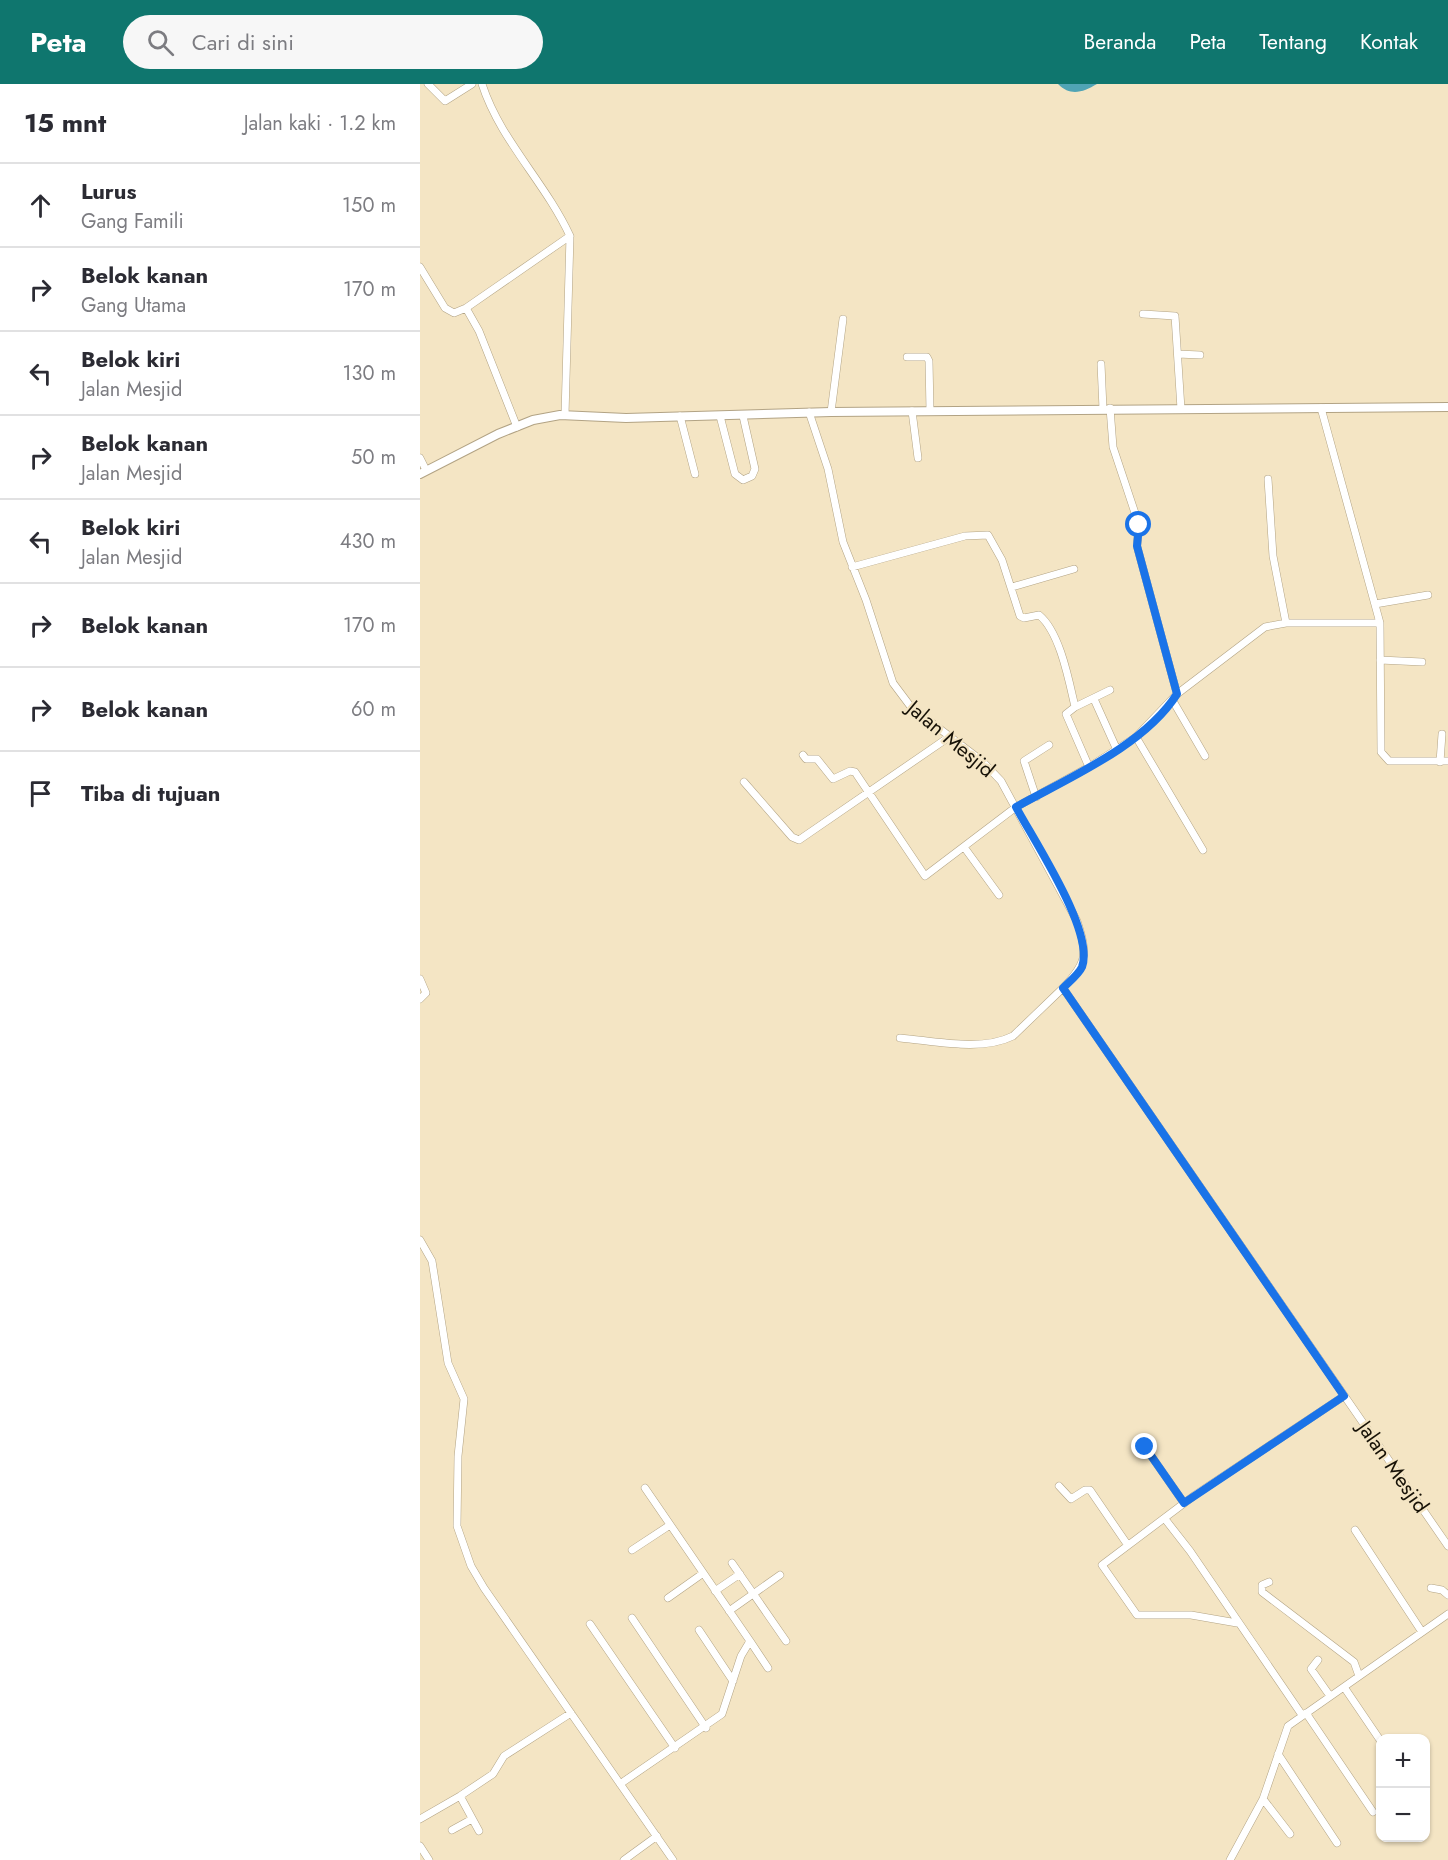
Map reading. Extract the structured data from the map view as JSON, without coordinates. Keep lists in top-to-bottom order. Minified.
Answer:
{"streets":{"street":["Jalan Mesjid"]},"page":{"header":"Peta","search":"Cari di sini","nav":["Beranda","Peta","Tentang","Kontak"],"heading":["15 mnt","Jalan kaki · 1.2 km"],"list":[["Lurus","Gang Famili","150 m"],["Belok kanan","Gang Utama","170 m"],["Belok kiri","Jalan Mesjid","130 m"],["Belok kanan","Jalan Mesjid","50 m"],["Belok kiri","Jalan Mesjid","430 m"],["Belok kanan","170 m"],["Belok kanan","60 m"],"Tiba di tujuan"],"map_buttons":["+","−"]}}
